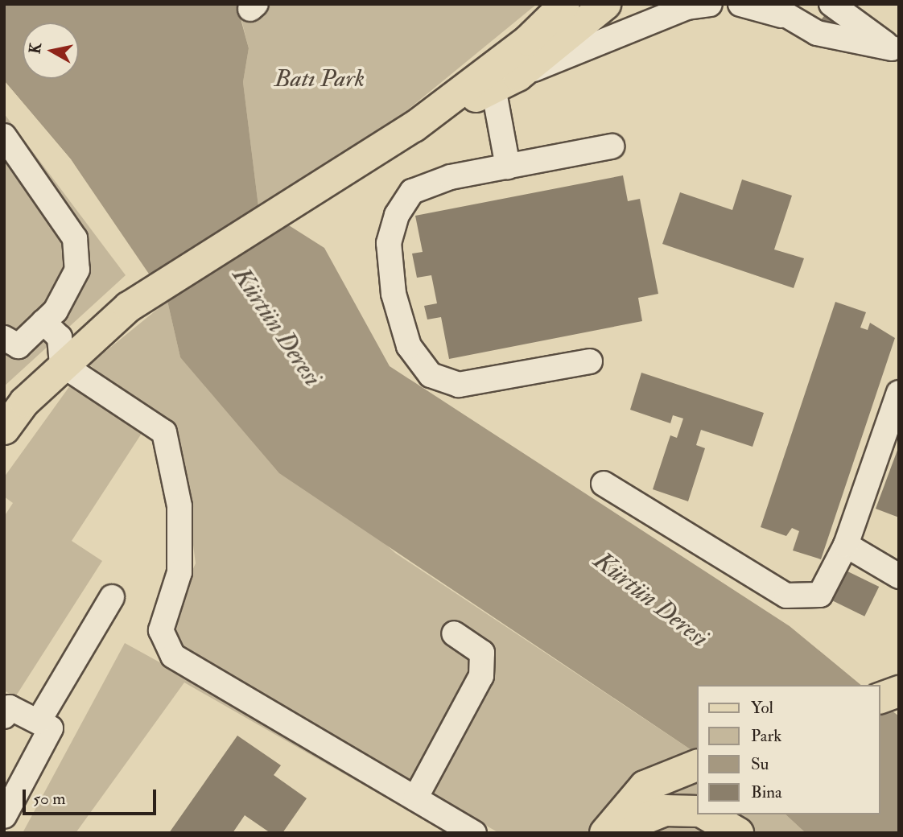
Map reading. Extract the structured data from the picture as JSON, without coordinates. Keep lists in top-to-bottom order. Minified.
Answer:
{"water":["Kürtün Deresi"],"parks":["Batı Park"],"legend":["Yol","Park","Su","Bina"],"scale_bar":"50 m","north":"left"}
